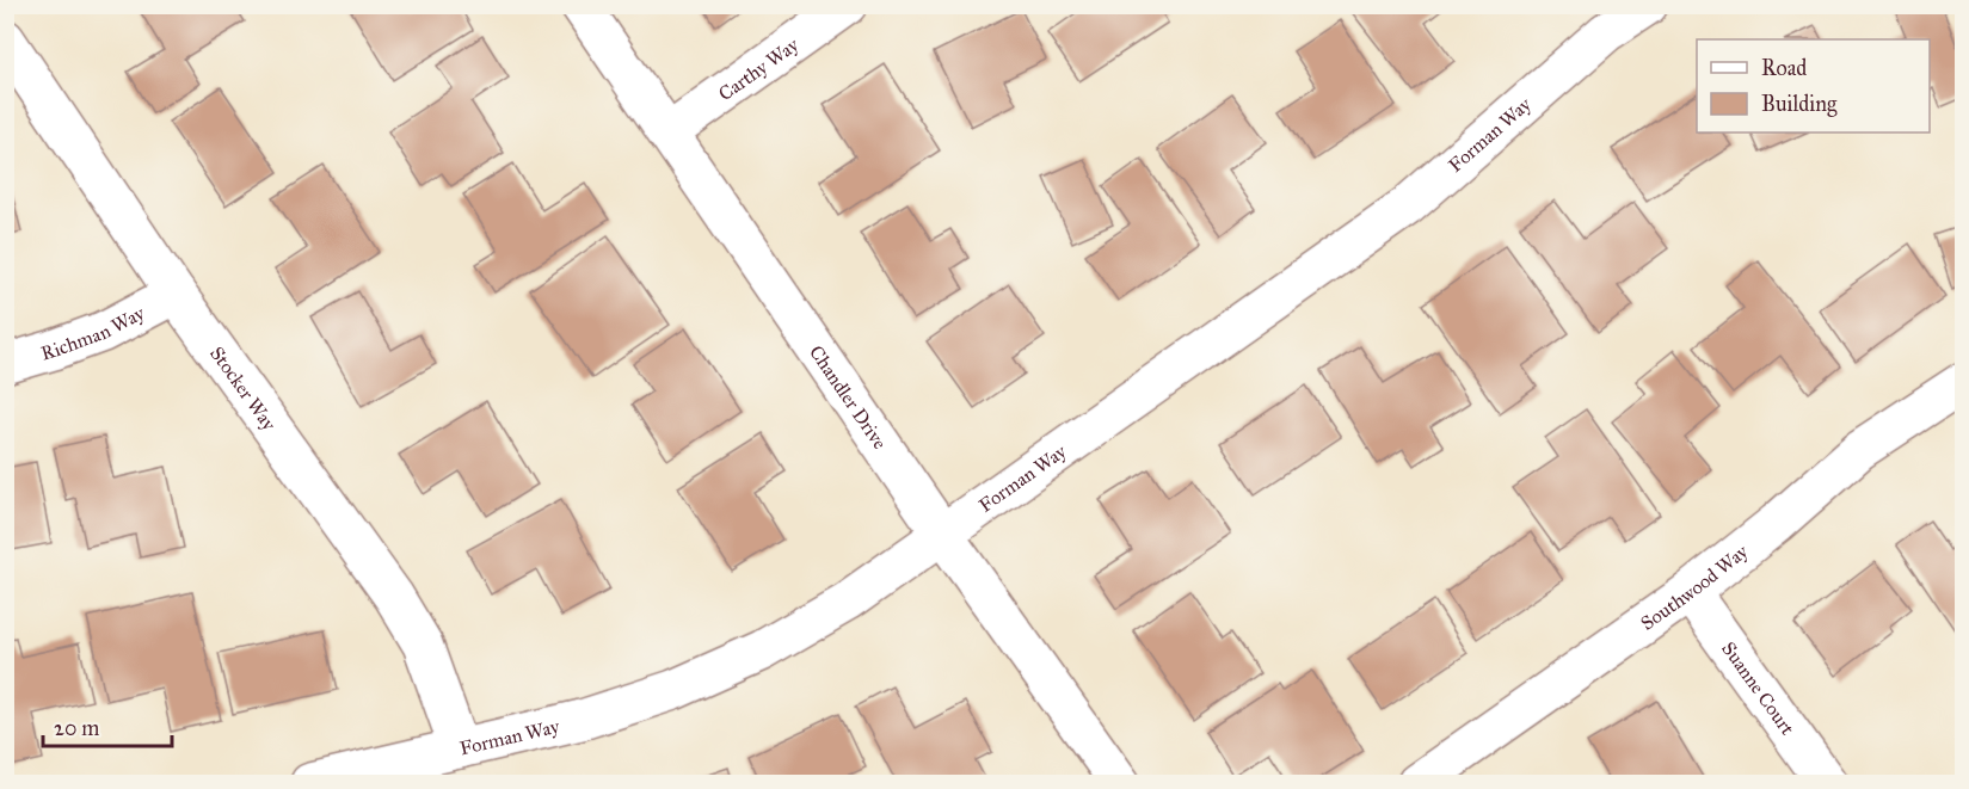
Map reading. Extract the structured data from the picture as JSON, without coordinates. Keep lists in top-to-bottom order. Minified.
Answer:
{"streets":{"street":["Carthy Way","Forman Way","Richman Way","Stocker Way","Chandler Drive","Southwood Way","Suanne Court"]},"crossings":[["Carthy Way","Chandler Drive"],["Forman Way","Stocker Way"],["Forman Way","Chandler Drive"],["Richman Way","Stocker Way"],["Southwood Way","Suanne Court"]],"legend":["Road","Building"],"scale_bar":"20 m"}
